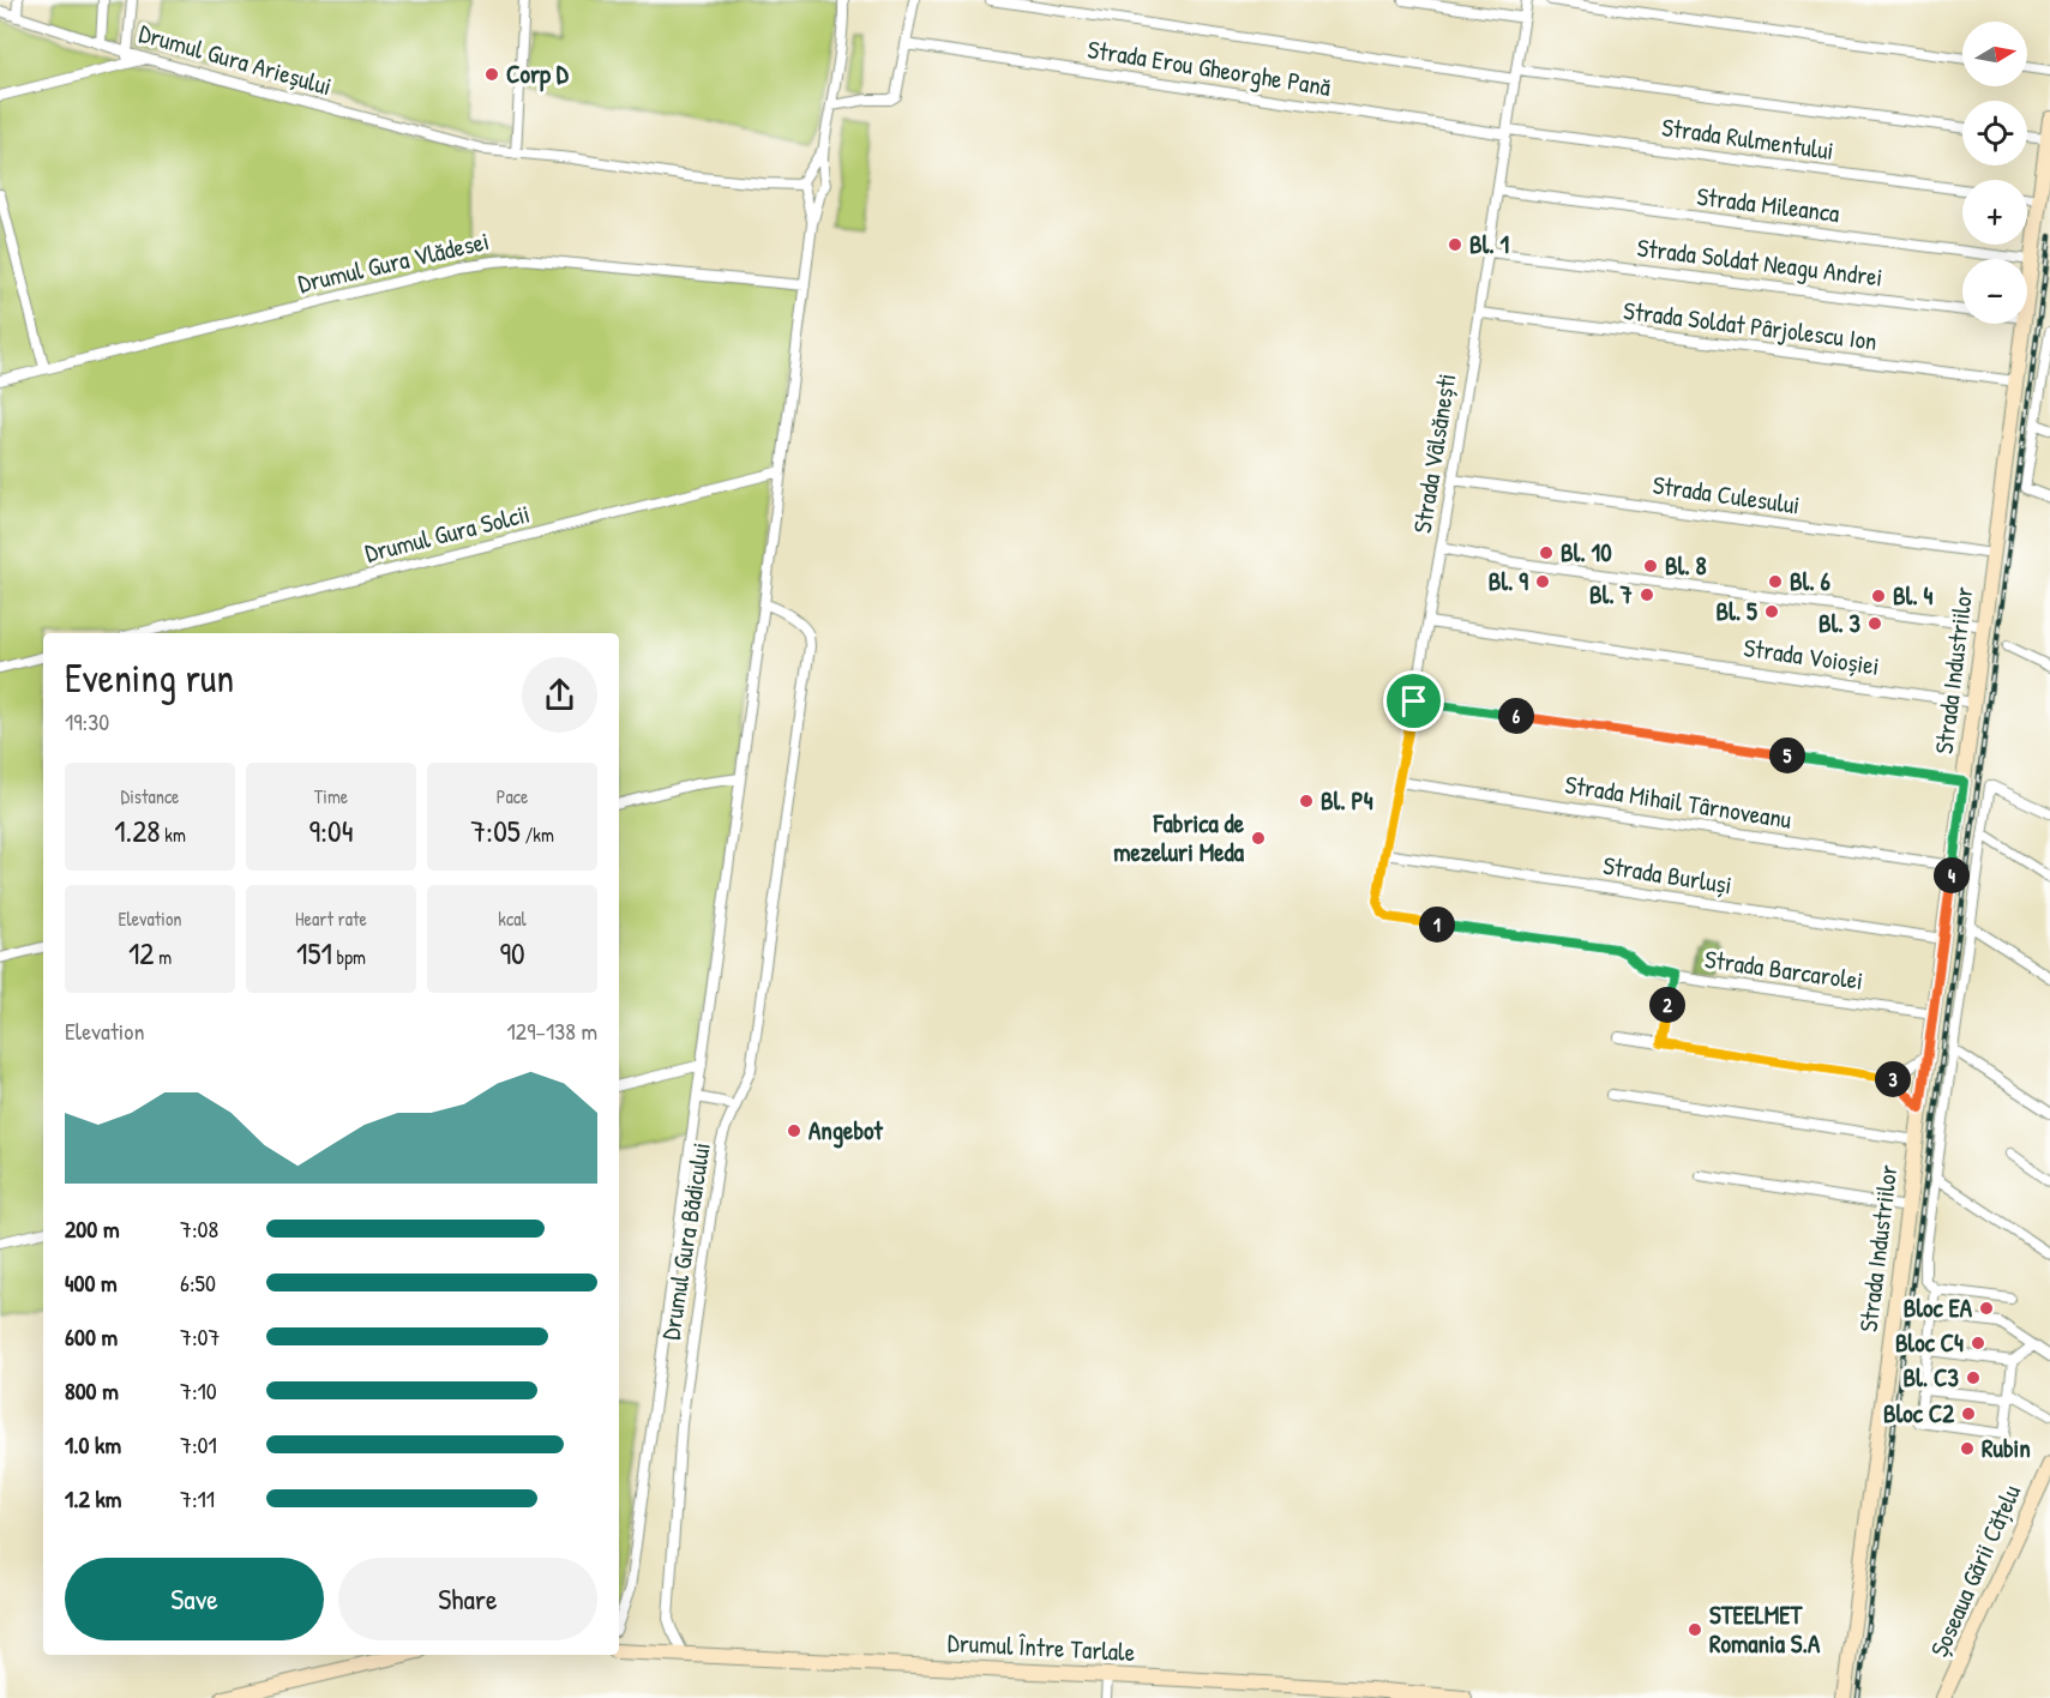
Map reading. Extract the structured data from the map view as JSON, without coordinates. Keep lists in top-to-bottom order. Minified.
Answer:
{"streets":{"main road":["Strada Industriilor","Șoseaua Gării Cățelu","Drumul Între Tarlale"],"street":["Drumul Gura Arieșului","Strada Erou Gheorghe Pană","Strada Rulmentului","Strada Mileanca","Drumul Gura Vlădesei","Strada Soldat Neagu Andrei","Strada Soldat Pârjolescu Ion","Strada Vâlsănești","Strada Culesului","Drumul Gura Solcii","Strada Voioșiei","Strada Mihail Târnoveanu","Strada Burluși","Strada Barcarolei","Drumul Gura Bădicului"]},"crossings":[["Drumul Gura Arieșului","Drumul Gura Bădicului"],["Strada Erou Gheorghe Pană","Strada Rulmentului"],["Strada Erou Gheorghe Pană","Strada Vâlsănești"],["Strada Rulmentului","Strada Vâlsănești"],["Strada Mileanca","Strada Vâlsănești"],["Strada Mileanca","Strada Industriilor"],["Drumul Gura Vlădesei","Drumul Gura Bădicului"],["Strada Soldat Neagu Andrei","Strada Vâlsănești"],["Strada Soldat Pârjolescu Ion","Strada Vâlsănești"],["Strada Soldat Pârjolescu Ion","Strada Industriilor"],["Strada Vâlsănești","Strada Culesului"],["Strada Vâlsănești","Strada Voioșiei"],["Strada Vâlsănești","Strada Mihail Târnoveanu"],["Strada Vâlsănești","Strada Burluși"],["Strada Vâlsănești","Strada Barcarolei"],["Strada Culesului","Strada Industriilor"],["Drumul Gura Solcii","Drumul Gura Bădicului"],["Strada Voioșiei","Strada Industriilor"],["Strada Industriilor","Strada Mihail Târnoveanu"],["Strada Industriilor","Strada Burluși"],["Strada Industriilor","Strada Barcarolei"],["Drumul Gura Bădicului","Drumul Între Tarlale"]],"places":["Corp D","Bl. 1","Bl. 10","Bl. 8","Bl. 9","Bl. 6","Bl. 7","Bl. 4","Bl. 5","Bl. 3","Bl. P4","Fabrica de mezeluri Meda","Angebot","Bloc EA","Bloc C4","Bl. C3","Bloc C2","Rubin","STEELMET Romania S.A"],"north":"right","page":{"map_buttons":["+","−"],"heading":["Evening run","19:30"],"pins":["6","5","4","1","2","3"],"stats":[["Distance","1.28 km"],["Time","9:04"],["Pace","7:05 /km"],["Elevation","12 m"],["Heart rate","151 bpm"],["kcal","90"]],"chart":["Elevation","129–138 m"],"list":[{"name":"200 m","note":"7:08"},{"name":"400 m","note":"6:50"},{"name":"600 m","note":"7:07"},{"name":"800 m","note":"7:10"},{"name":"1.0 km","note":"7:01"},{"name":"1.2 km","note":"7:11"}],"buttons":["Save","Share"]}}
